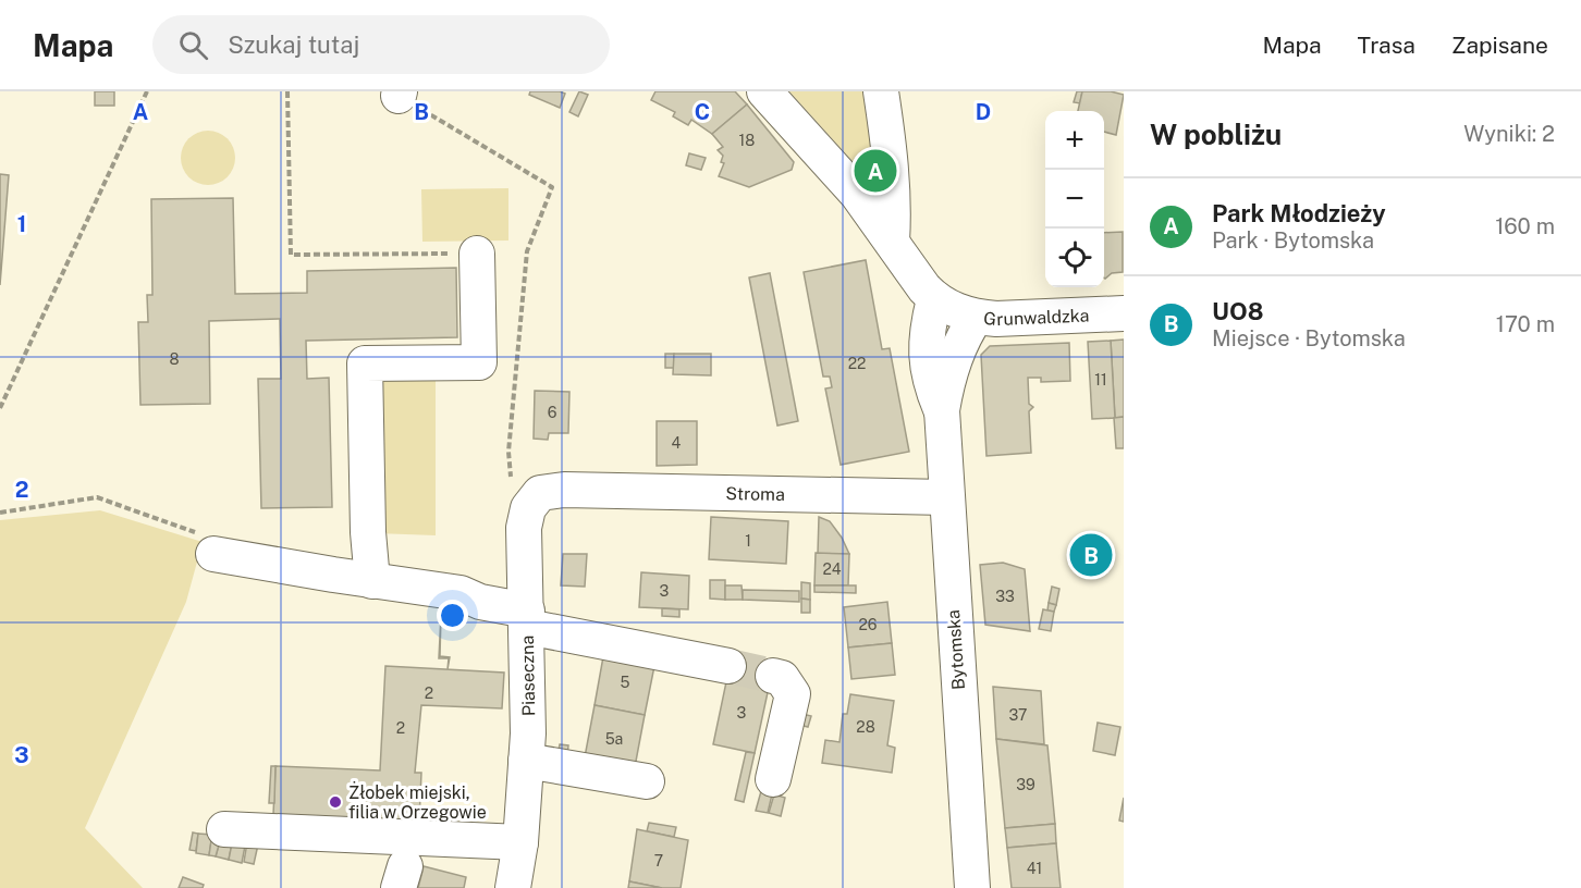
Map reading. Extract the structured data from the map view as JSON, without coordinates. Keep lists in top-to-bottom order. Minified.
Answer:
{"streets":{"street":["Grunwaldzka","Stroma","Bytomska","Piaseczna"]},"crossings":[["Grunwaldzka","Bytomska"],["Stroma","Bytomska"],["Stroma","Piaseczna"]],"places":["Żłobek miejski, filia w Orzegowie"],"house_numbers":["18","8","22","11","6","4","1","24","3","33","26","5","2","3","37","28","2","5a","39","7","41"],"page":{"header":"Mapa","search":"Szukaj tutaj","nav":["Mapa","Trasa","Zapisane"],"heading":["W pobliżu","Wyniki: 2"],"map_buttons":["+","−"],"pins":["A","B"],"list":[{"mark":"A","name":"Park Młodzieży","note":"Park · Bytomska","value":"160 m"},{"mark":"B","name":"UO8","note":"Miejsce · Bytomska","value":"170 m"}]},"grid":{"columns":["A","B","C","D"],"rows":["1","2","3"]}}
